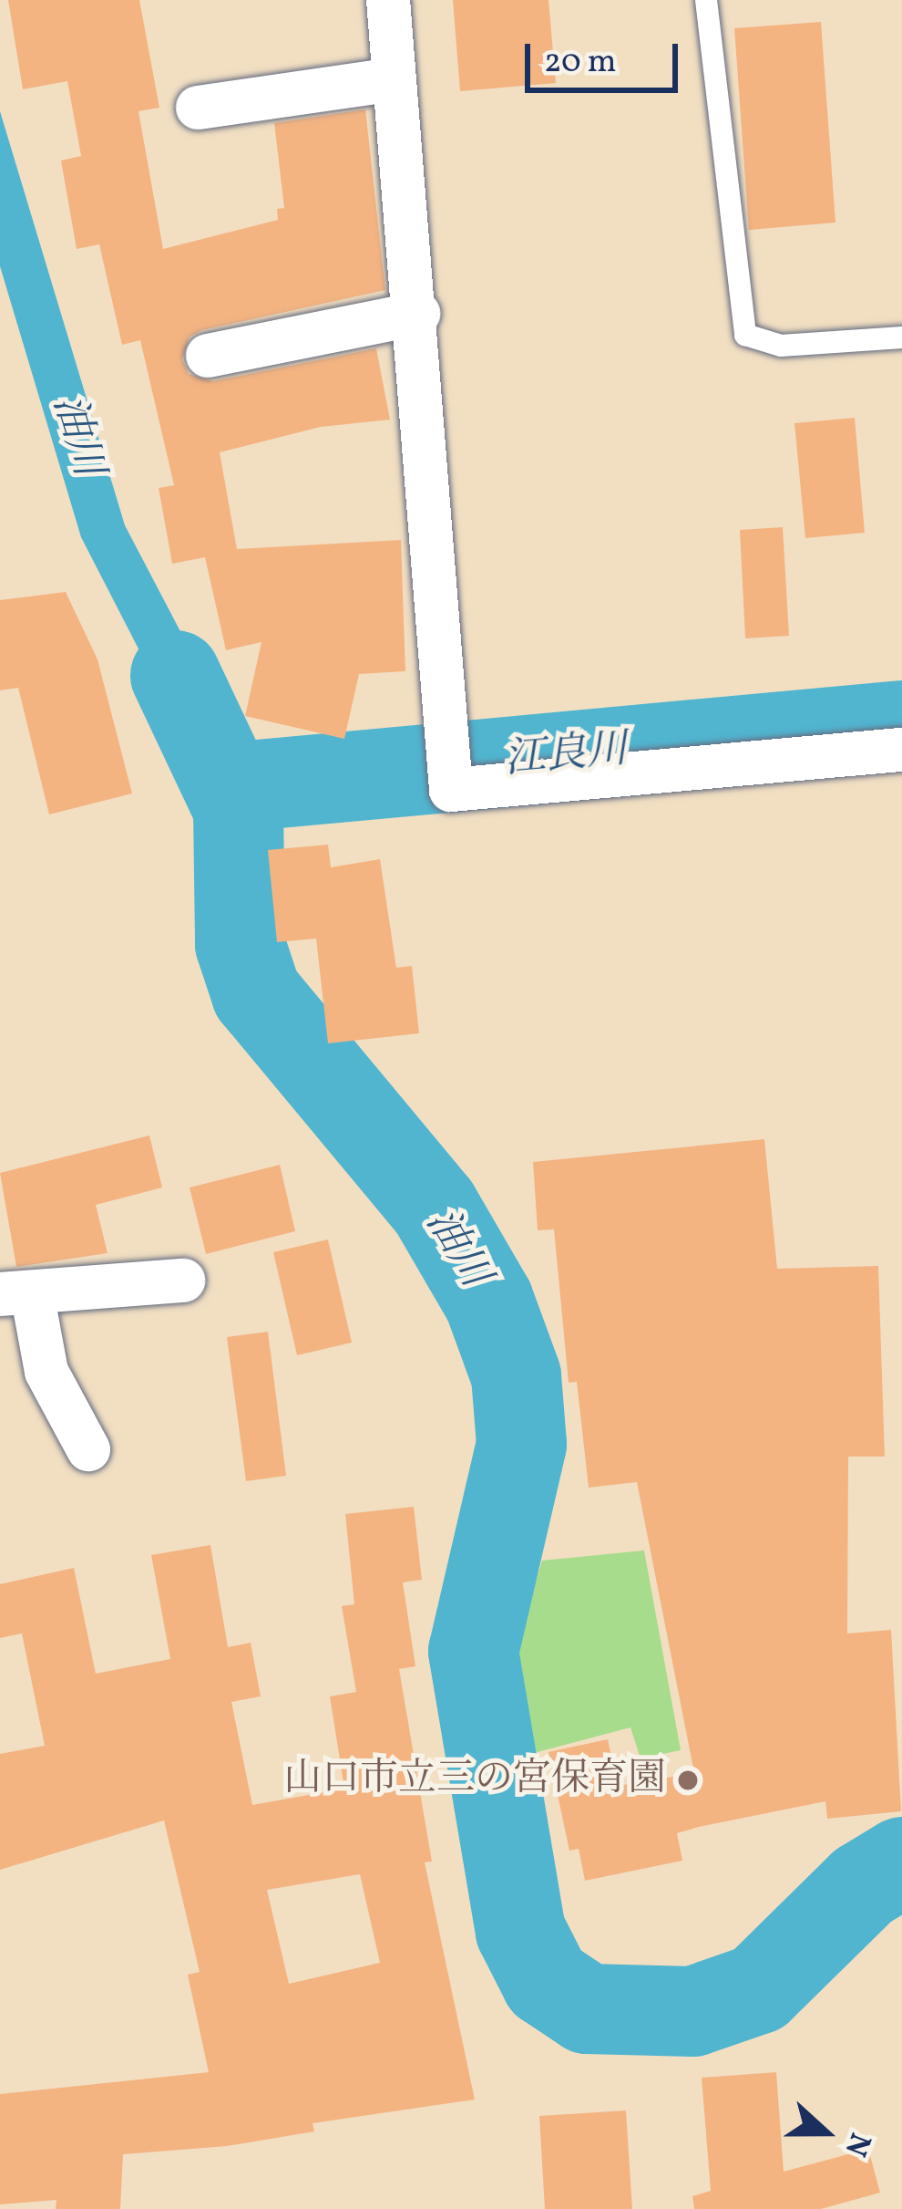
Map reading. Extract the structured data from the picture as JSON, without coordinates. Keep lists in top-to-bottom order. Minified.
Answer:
{"water":["油川","江良川"],"places":["山口市立三の宮保育園"],"scale_bar":"20 m","north":"right"}
